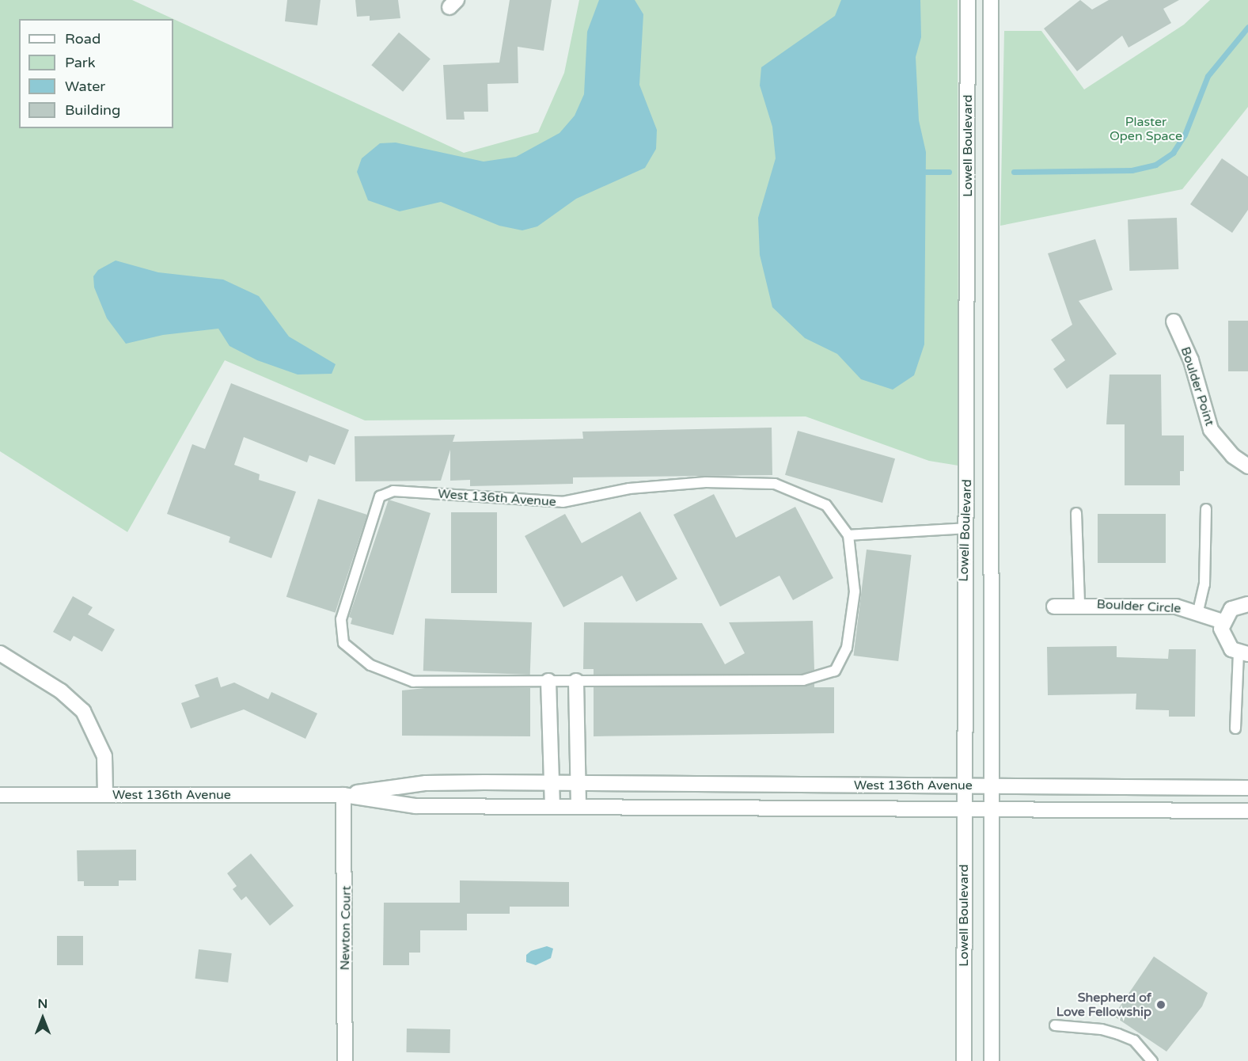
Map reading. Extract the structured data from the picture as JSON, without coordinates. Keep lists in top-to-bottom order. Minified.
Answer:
{"streets":{"main road":["Lowell Boulevard","Boulder Point","West 136th Avenue","Boulder Circle","Newton Court"]},"crossings":[["Lowell Boulevard","West 136th Avenue"],["West 136th Avenue","Newton Court"]],"parks":["Plaster Open Space"],"places":["Shepherd of Love Fellowship"],"legend":["Road","Park","Water","Building"],"north":"top"}
